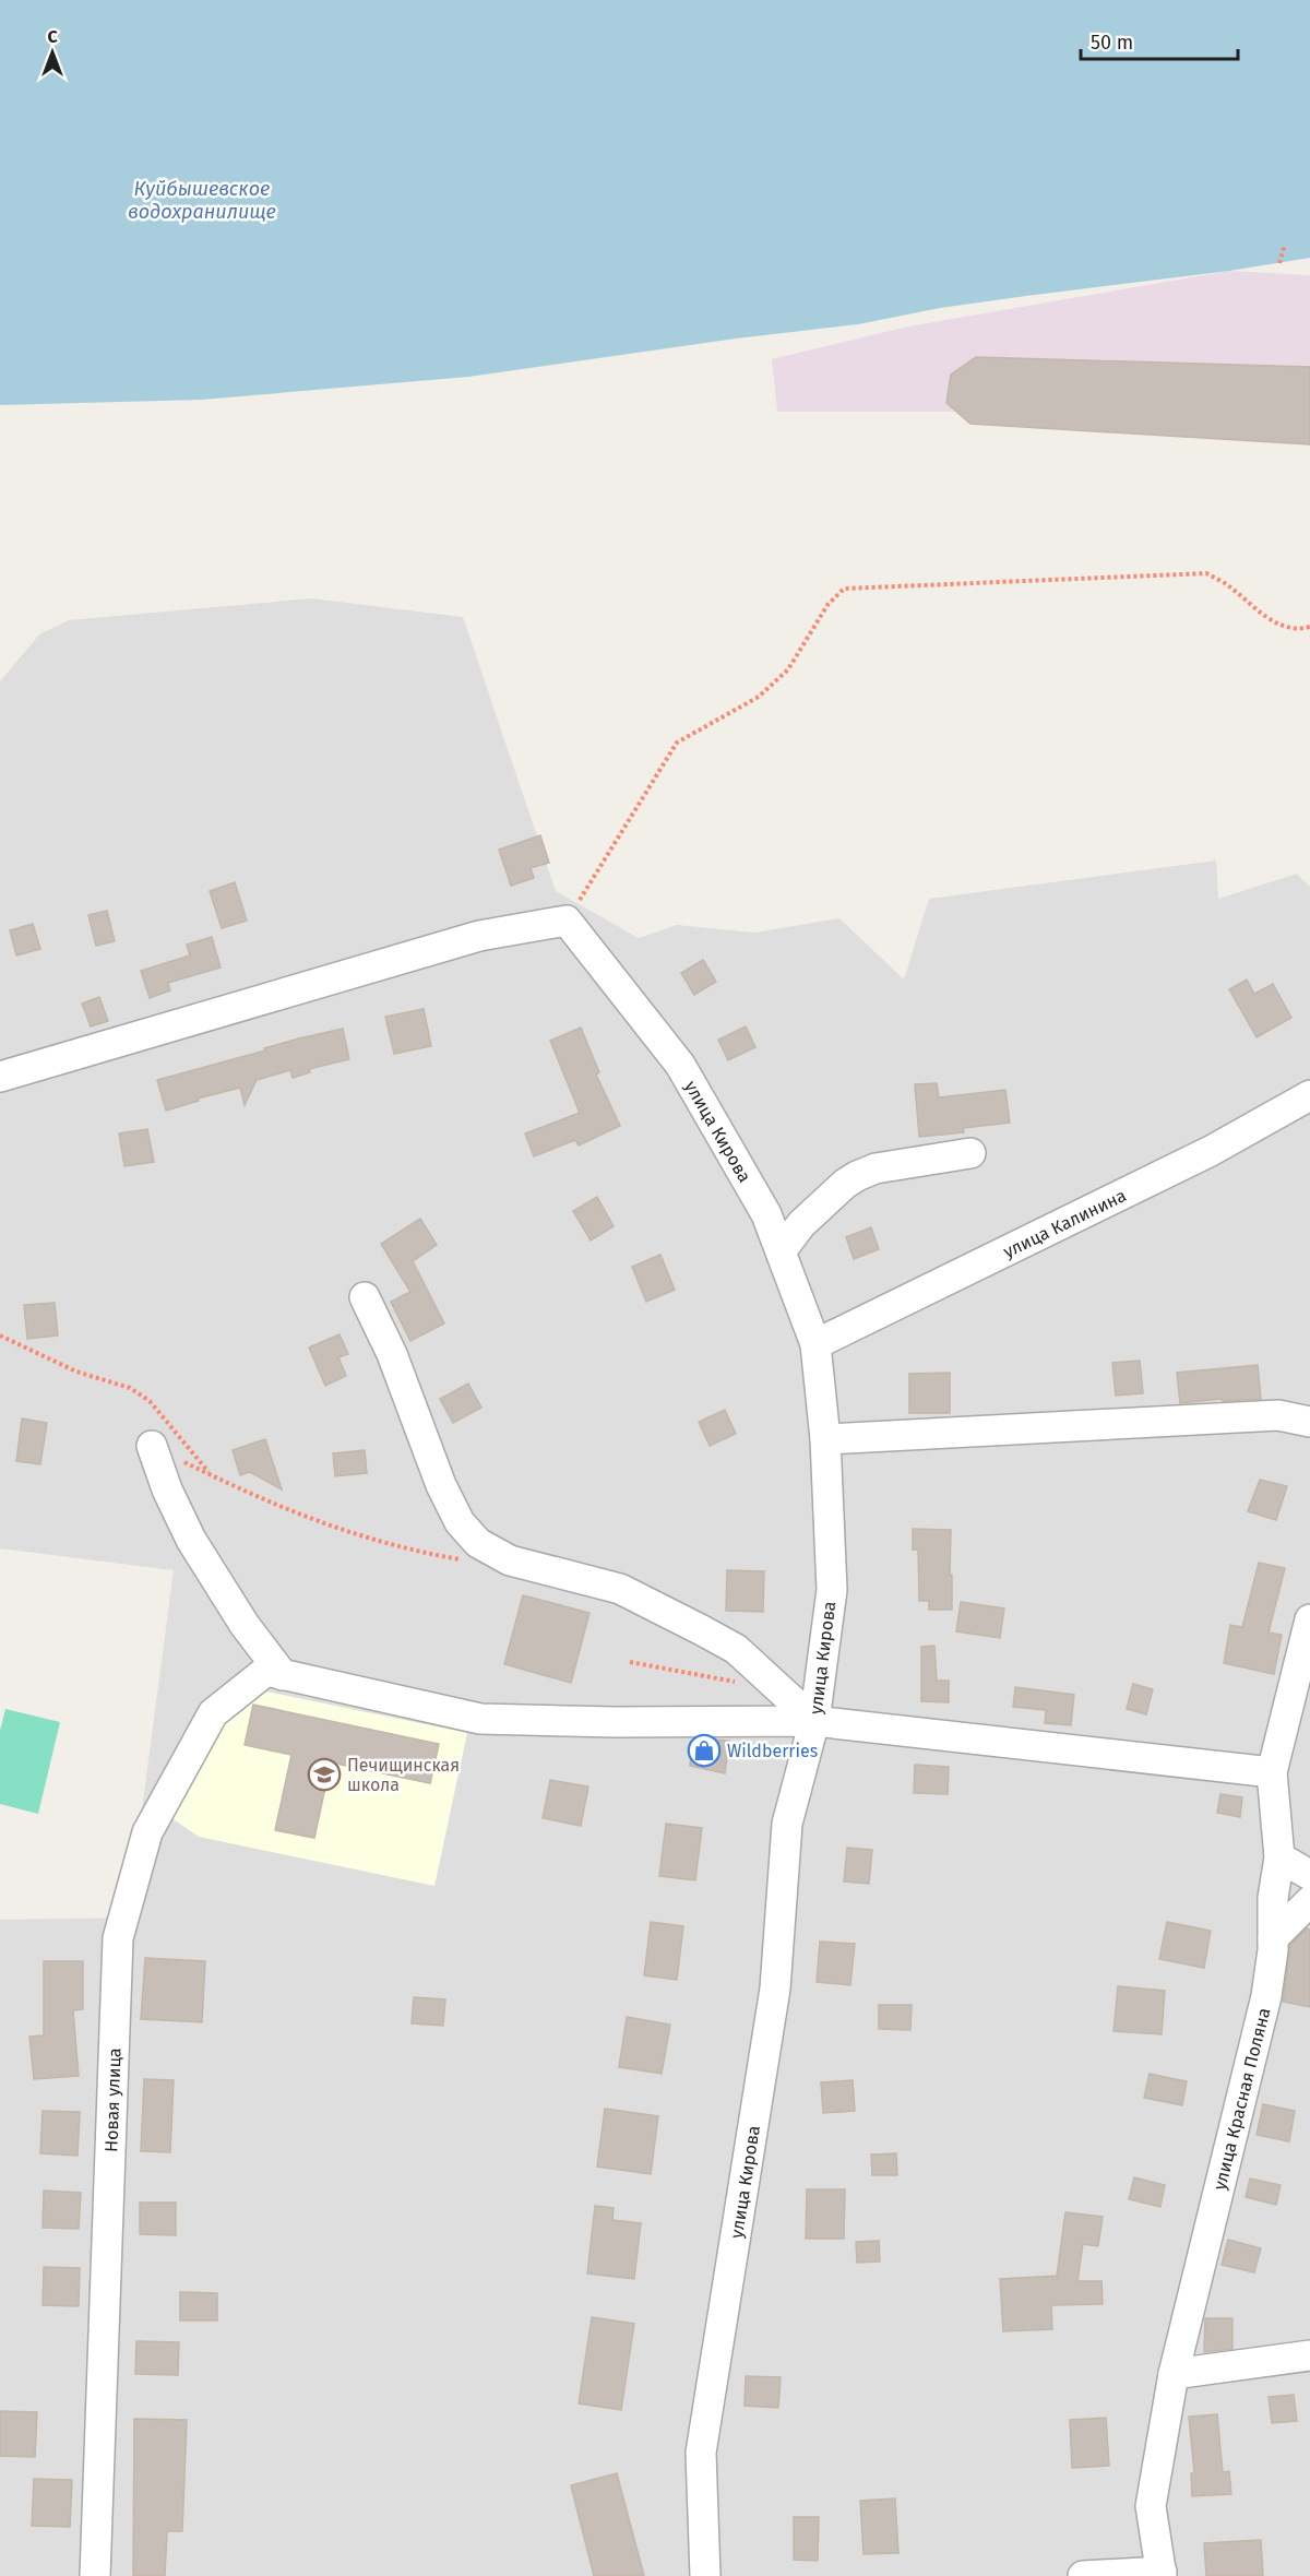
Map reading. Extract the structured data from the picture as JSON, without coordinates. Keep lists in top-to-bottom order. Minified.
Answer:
{"streets":{"street":["улица Кирова","улица Калинина","улица Красная Поляна","Новая улица"]},"crossings":[["улица Кирова","улица Калинина"]],"water":["Куйбышевское водохранилище"],"places":{"shop":["Wildberries"],"school or university":["Печищинская школа"]},"scale_bar":"50 m","north":"top"}
